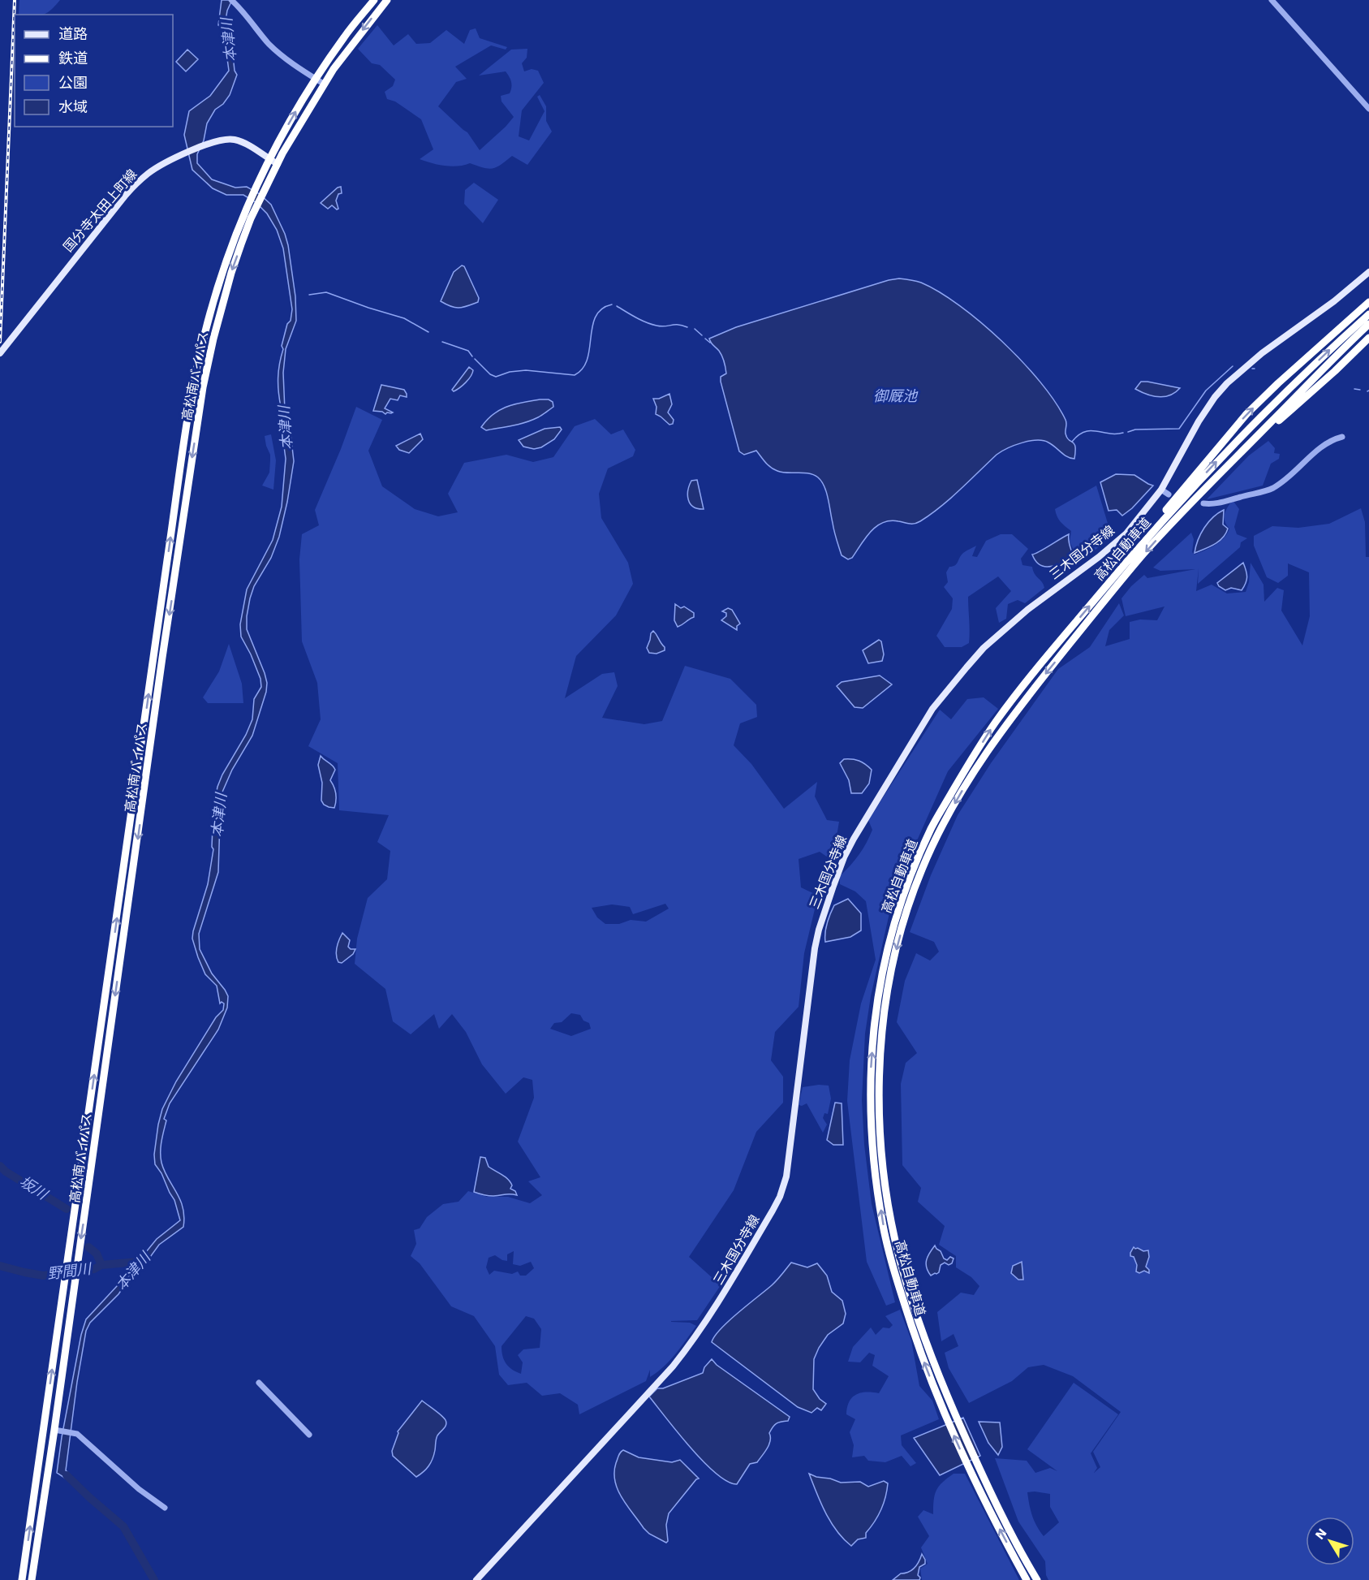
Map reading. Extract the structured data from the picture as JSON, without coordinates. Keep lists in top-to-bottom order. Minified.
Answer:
{"streets":{"highway":["高松南バイパス","高松自動車道"],"main road":["国分寺太田上町線","三木国分寺線"]},"crossings":[["国分寺太田上町線","高松南バイパス"]],"water":["本津川","御厩池","坂川","野間川"],"legend":["道路","鉄道","公園","水域"],"north":"top left"}
